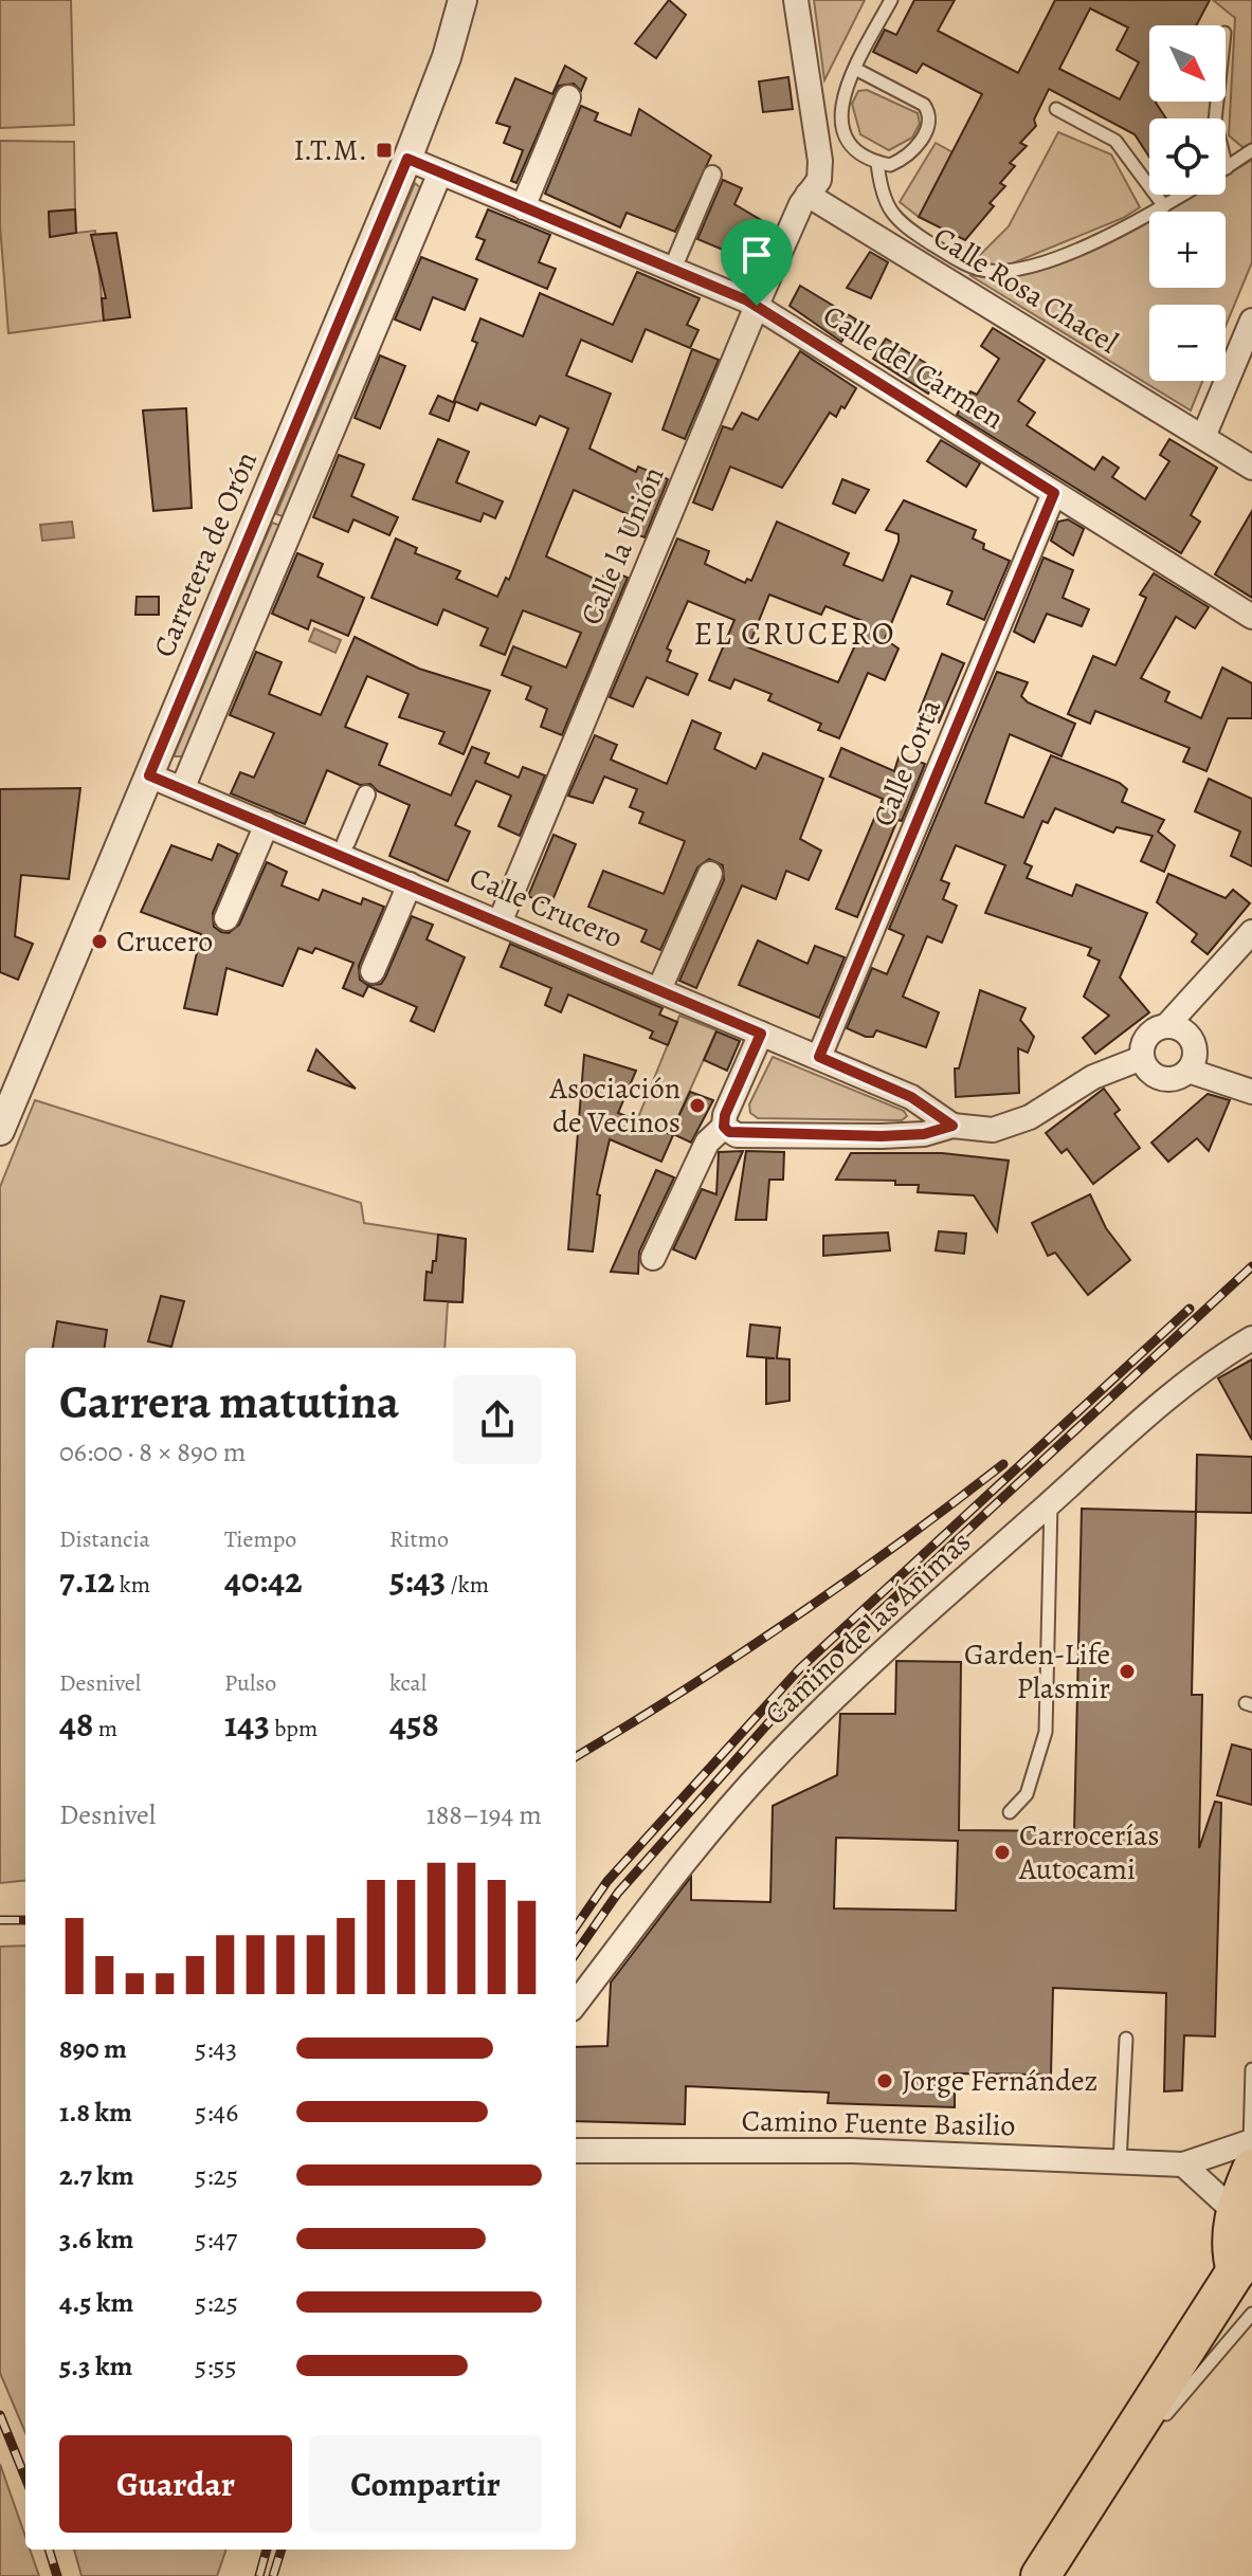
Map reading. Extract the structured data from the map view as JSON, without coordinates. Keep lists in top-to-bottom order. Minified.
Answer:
{"streets":{"street":["Calle Rosa Chacel","Calle del Carmen","Calle la Unión","Carretera de Orón","Calle Corta","Calle Crucero","Camino de las Ánimas","Camino Fuente Basilio"]},"crossings":[["Calle Rosa Chacel","Calle la Unión"],["Calle del Carmen","Calle la Unión"],["Calle del Carmen","Carretera de Orón"],["Calle del Carmen","Calle Corta"],["Calle la Unión","Calle Crucero"],["Carretera de Orón","Calle Crucero"],["Calle Corta","Calle Crucero"]],"districts":["EL CRUCERO"],"places":{"transit":["I.T.M."],"other":["Crucero","Asociación de Vecinos","Garden-Life Plasmir","Carrocerías Autocami","Jorge Fernández"]},"north":"bottom right","page":{"map_buttons":["+","−"],"heading":["Carrera matutina","06:00 · 8 × 890 m"],"stats":[["Distancia","7.12 km"],["Tiempo","40:42"],["Ritmo","5:43 /km"],["Desnivel","48 m"],["Pulso","143 bpm"],["kcal","458"]],"chart":["Desnivel","188–194 m"],"list":[{"name":"890 m","note":"5:43"},{"name":"1.8 km","note":"5:46"},{"name":"2.7 km","note":"5:25"},{"name":"3.6 km","note":"5:47"},{"name":"4.5 km","note":"5:25"},{"name":"5.3 km","note":"5:55"}],"buttons":["Guardar","Compartir"]}}
